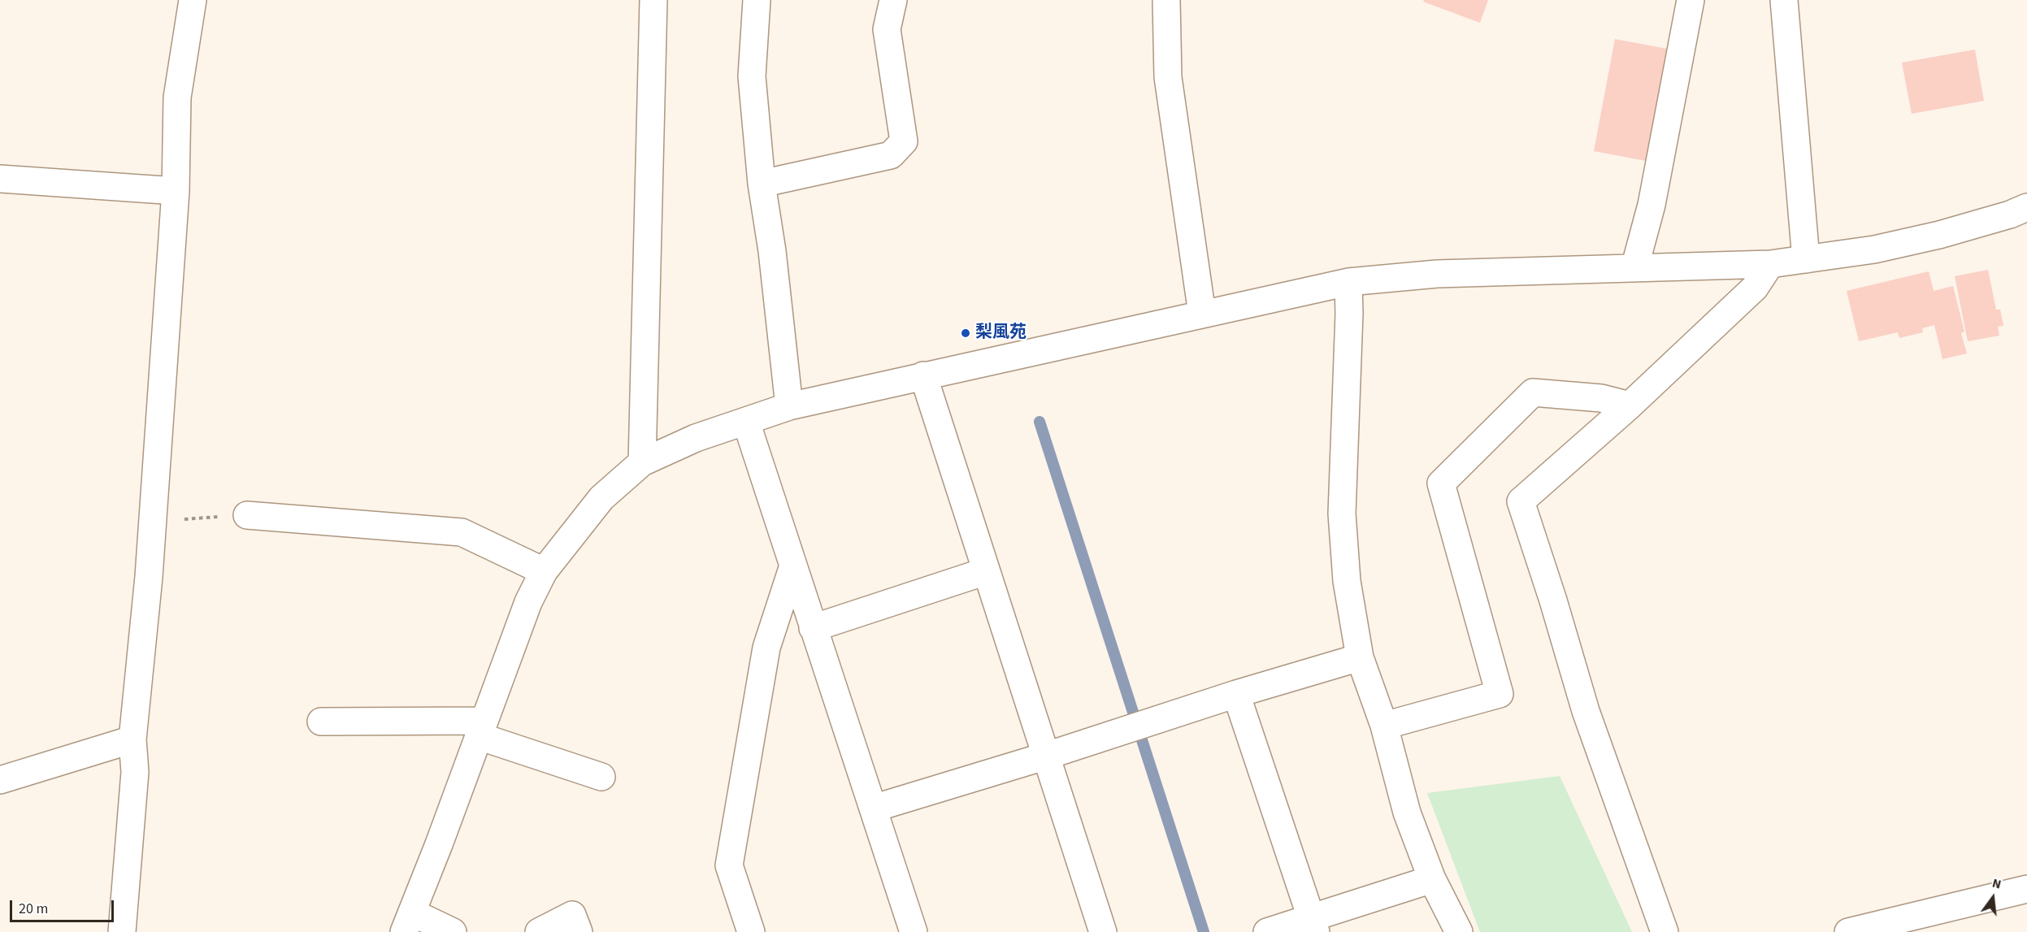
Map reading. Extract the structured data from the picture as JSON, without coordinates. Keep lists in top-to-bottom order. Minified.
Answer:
{"places":["梨風苑"],"scale_bar":"20 m","north":"top"}
